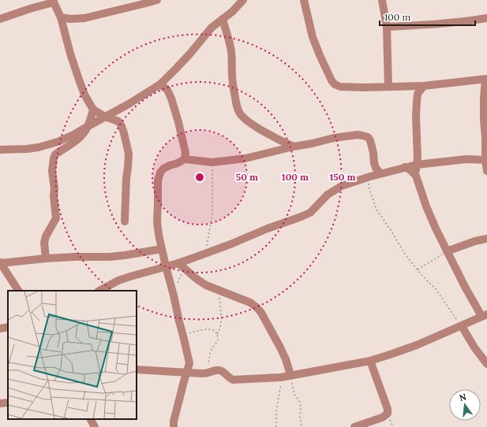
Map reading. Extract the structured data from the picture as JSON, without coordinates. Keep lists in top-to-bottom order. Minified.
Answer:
{"scale_bar":"100 m","north":"top","rings":["50 m","100 m","150 m"]}
